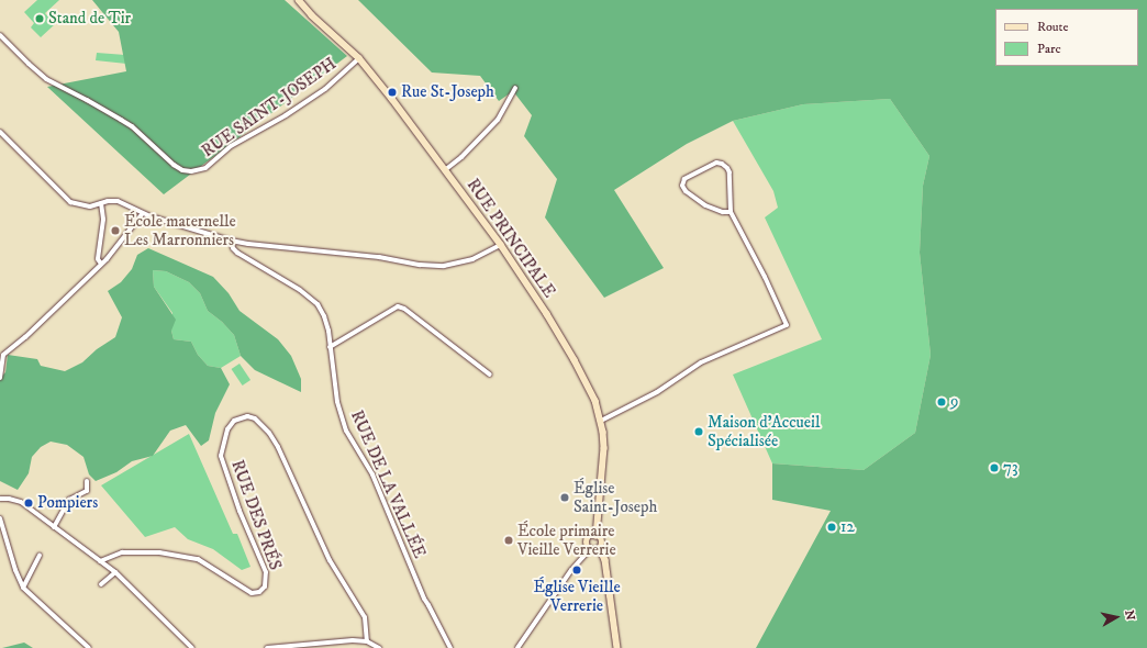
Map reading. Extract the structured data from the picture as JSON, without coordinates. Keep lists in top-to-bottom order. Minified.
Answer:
{"streets":{"street":["RUE SAINT-JOSEPH","RUE PRINCIPALE","RUE DE LA VALLÉE","RUE DES PRÉS"]},"crossings":[["RUE SAINT-JOSEPH","RUE PRINCIPALE"]],"places":["Stand de Tir","Rue St-Joseph","École maternelle Les Marronniers","9","Maison d'Accueil Spécialisée","73","Église Saint-Joseph","Pompiers","12","École primaire Vieille Verrerie","Église Vieille Verrerie"],"legend":["Route","Parc"],"north":"right"}
